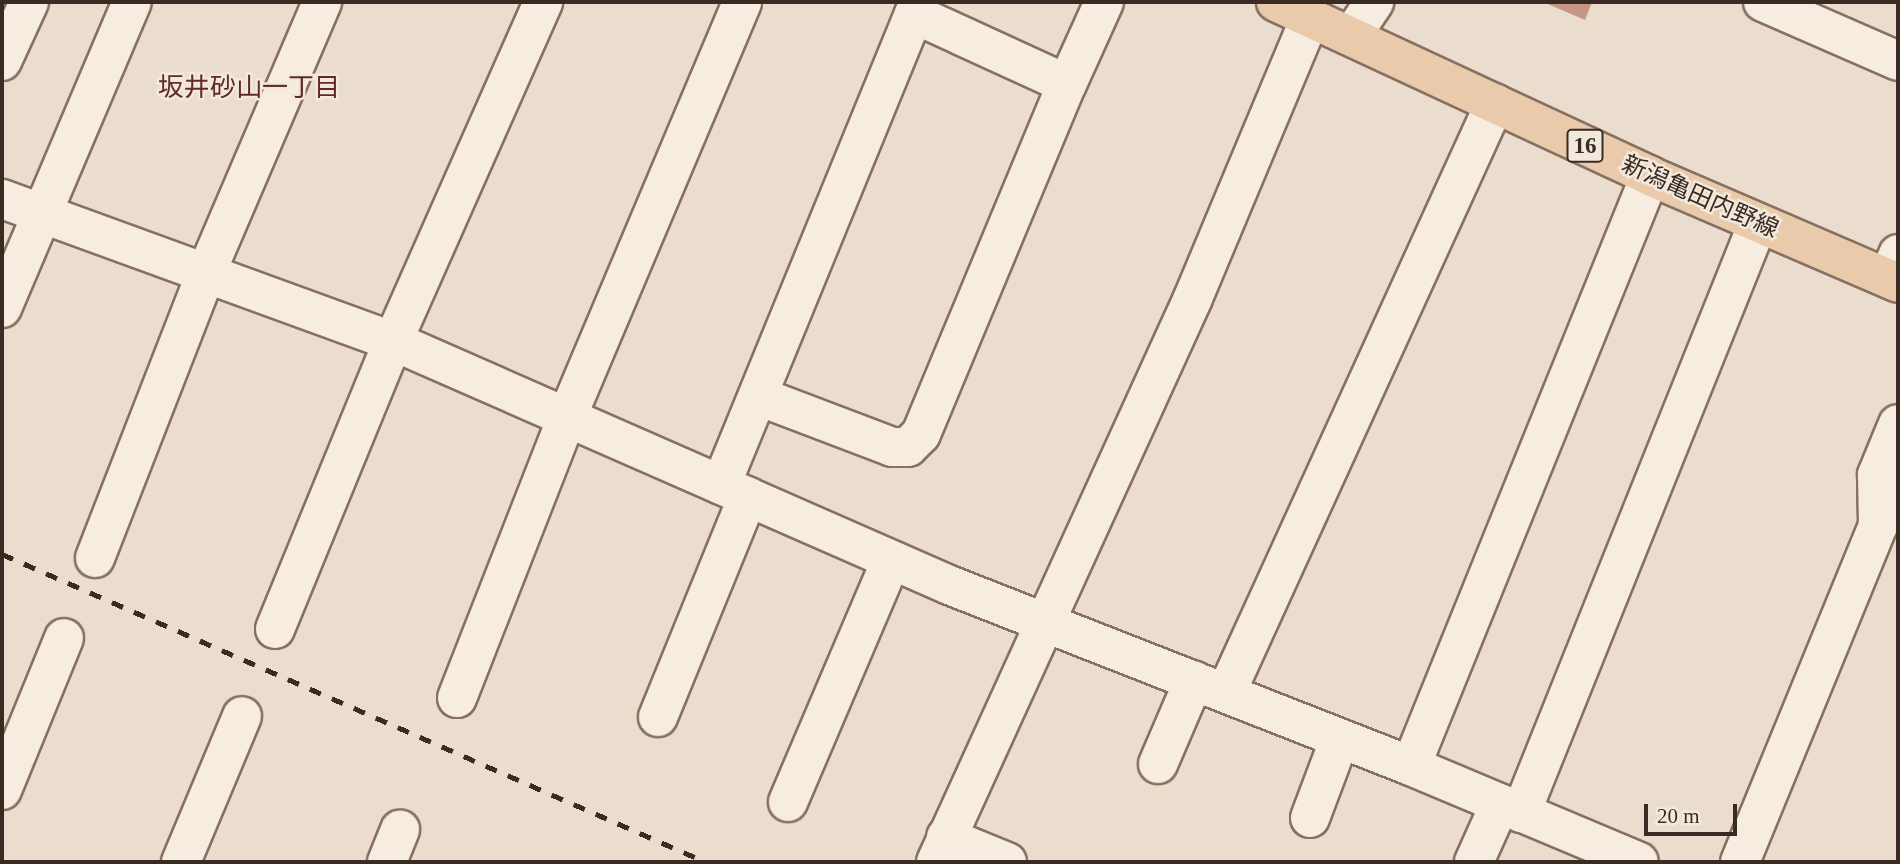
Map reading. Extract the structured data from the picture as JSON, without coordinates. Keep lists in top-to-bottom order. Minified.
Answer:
{"streets":{"main road":["16","新潟亀田内野線"]},"districts":["坂井砂山一丁目"],"scale_bar":"20 m"}
